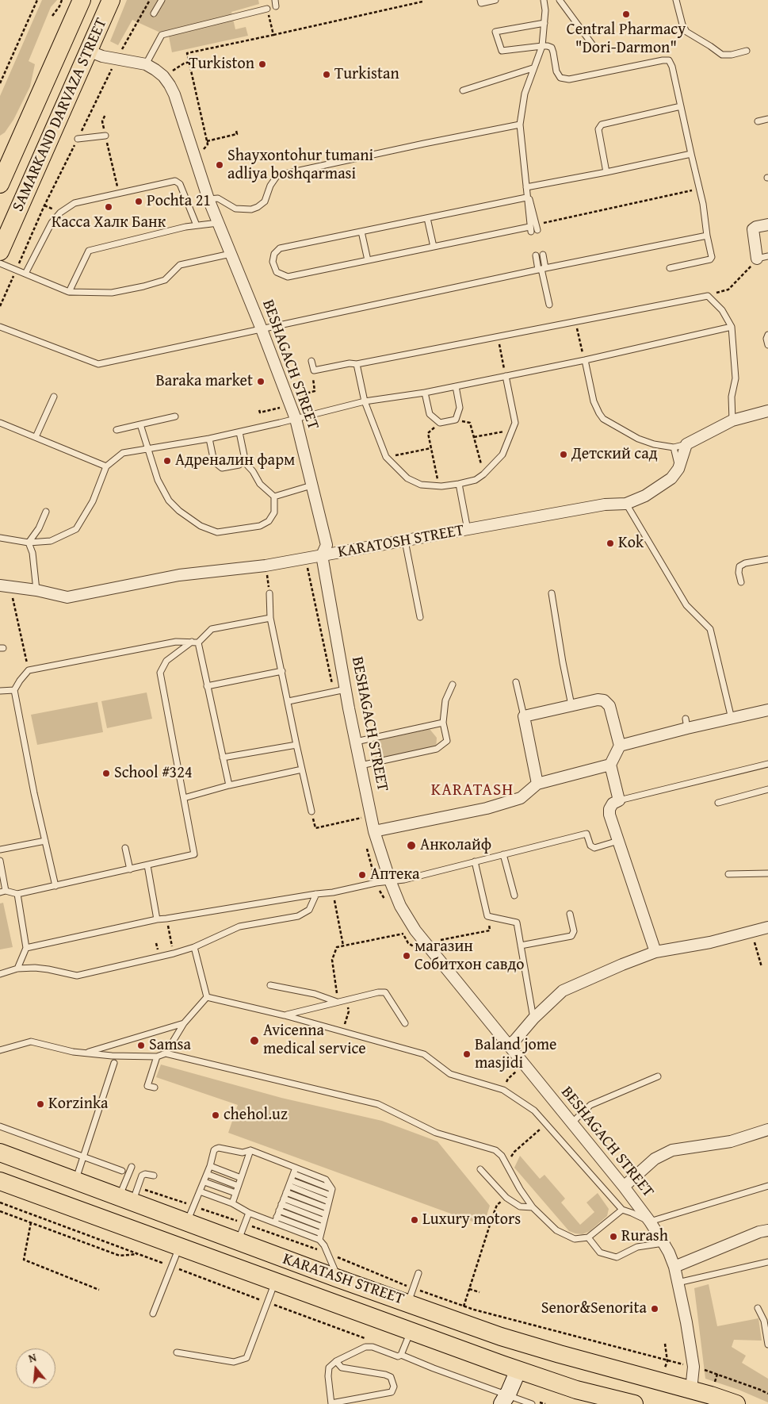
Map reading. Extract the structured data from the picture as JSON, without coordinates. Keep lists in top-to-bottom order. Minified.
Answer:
{"streets":{"main road":["SAMARKAND DARVAZA STREET","KARATASH STREET"],"street":["BESHAGACH STREET","KARATOSH STREET"]},"crossings":[["SAMARKAND DARVAZA STREET","BESHAGACH STREET"],["BESHAGACH STREET","KARATOSH STREET"],["BESHAGACH STREET","KARATASH STREET"]],"districts":["KARATASH"],"places":["Central Pharmacy \"Dori-Darmon\"","Turkiston","Turkistan","Shayxontohur tumani adliya boshqarmasi","Pochta 21","Касса Халк Банк","Baraka market","Детский сад","Адреналин фарм","Kok","School #324","Анколайф","Аптека","магазин Собитхон савдо","Avicenna medical service","Samsa","Baland jome masjidi","Korzinka","chehol.uz","Luxury motors","Rurash","Senor&Senorita"],"north":"top"}
